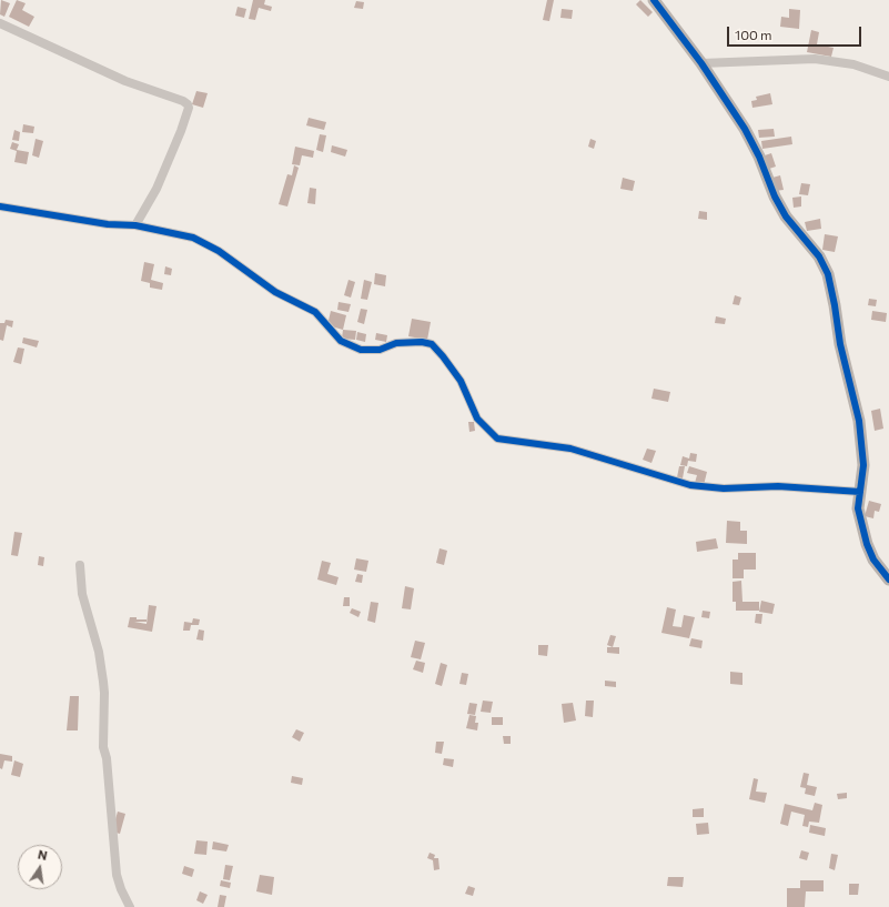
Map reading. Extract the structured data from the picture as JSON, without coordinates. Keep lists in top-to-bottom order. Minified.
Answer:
{"scale_bar":"100 m","north":"top"}
